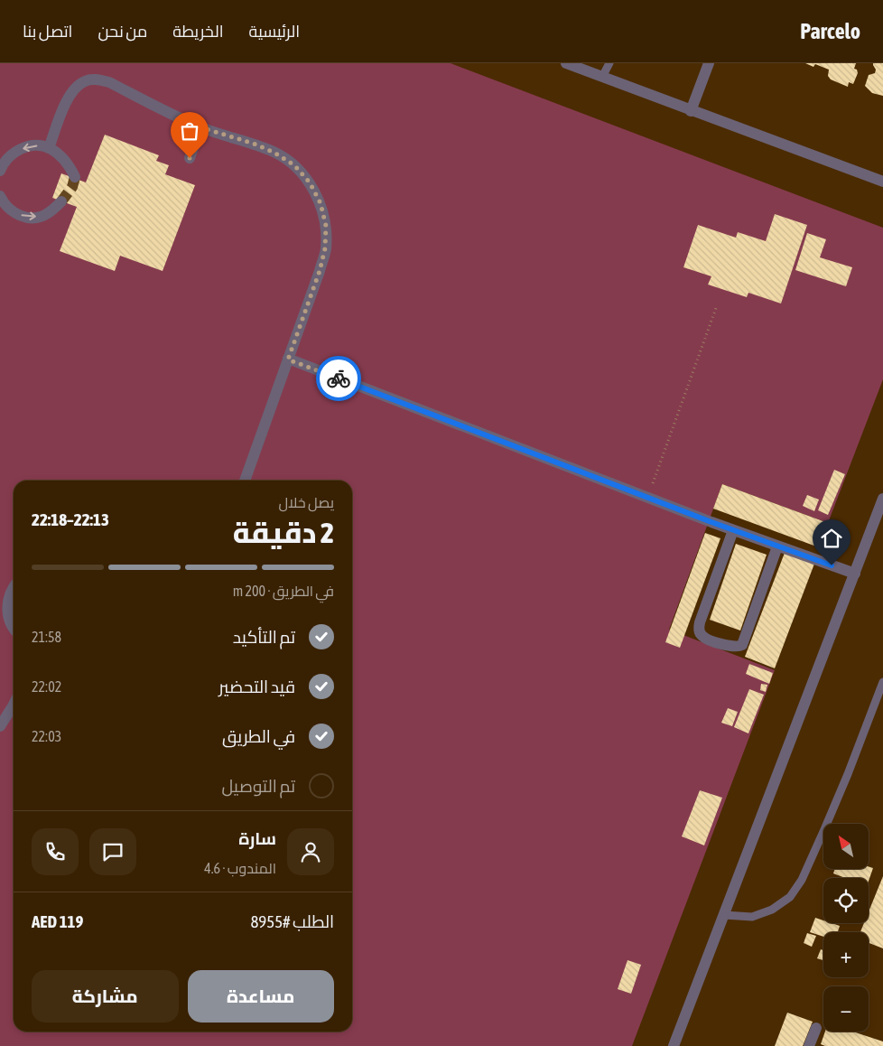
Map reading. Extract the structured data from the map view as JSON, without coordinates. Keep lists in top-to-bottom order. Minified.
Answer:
{"north":"top left","page":{"header":"Parcelo","nav":["الرئيسية","الخريطة","من نحن","اتصل بنا"],"heading":["2 دقيقة","يصل خلال","22:13–22:18"],"panel":["سارة","المندوب · 4.6","الطلب #8955","AED 119"],"bar":"في الطريق · 200 m","list":[["تم التأكيد","21:58"],["قيد التحضير","22:02"],["في الطريق","22:03"],"تم التوصيل"],"map_buttons":["+","−"],"buttons":["مساعدة","مشاركة"]}}
